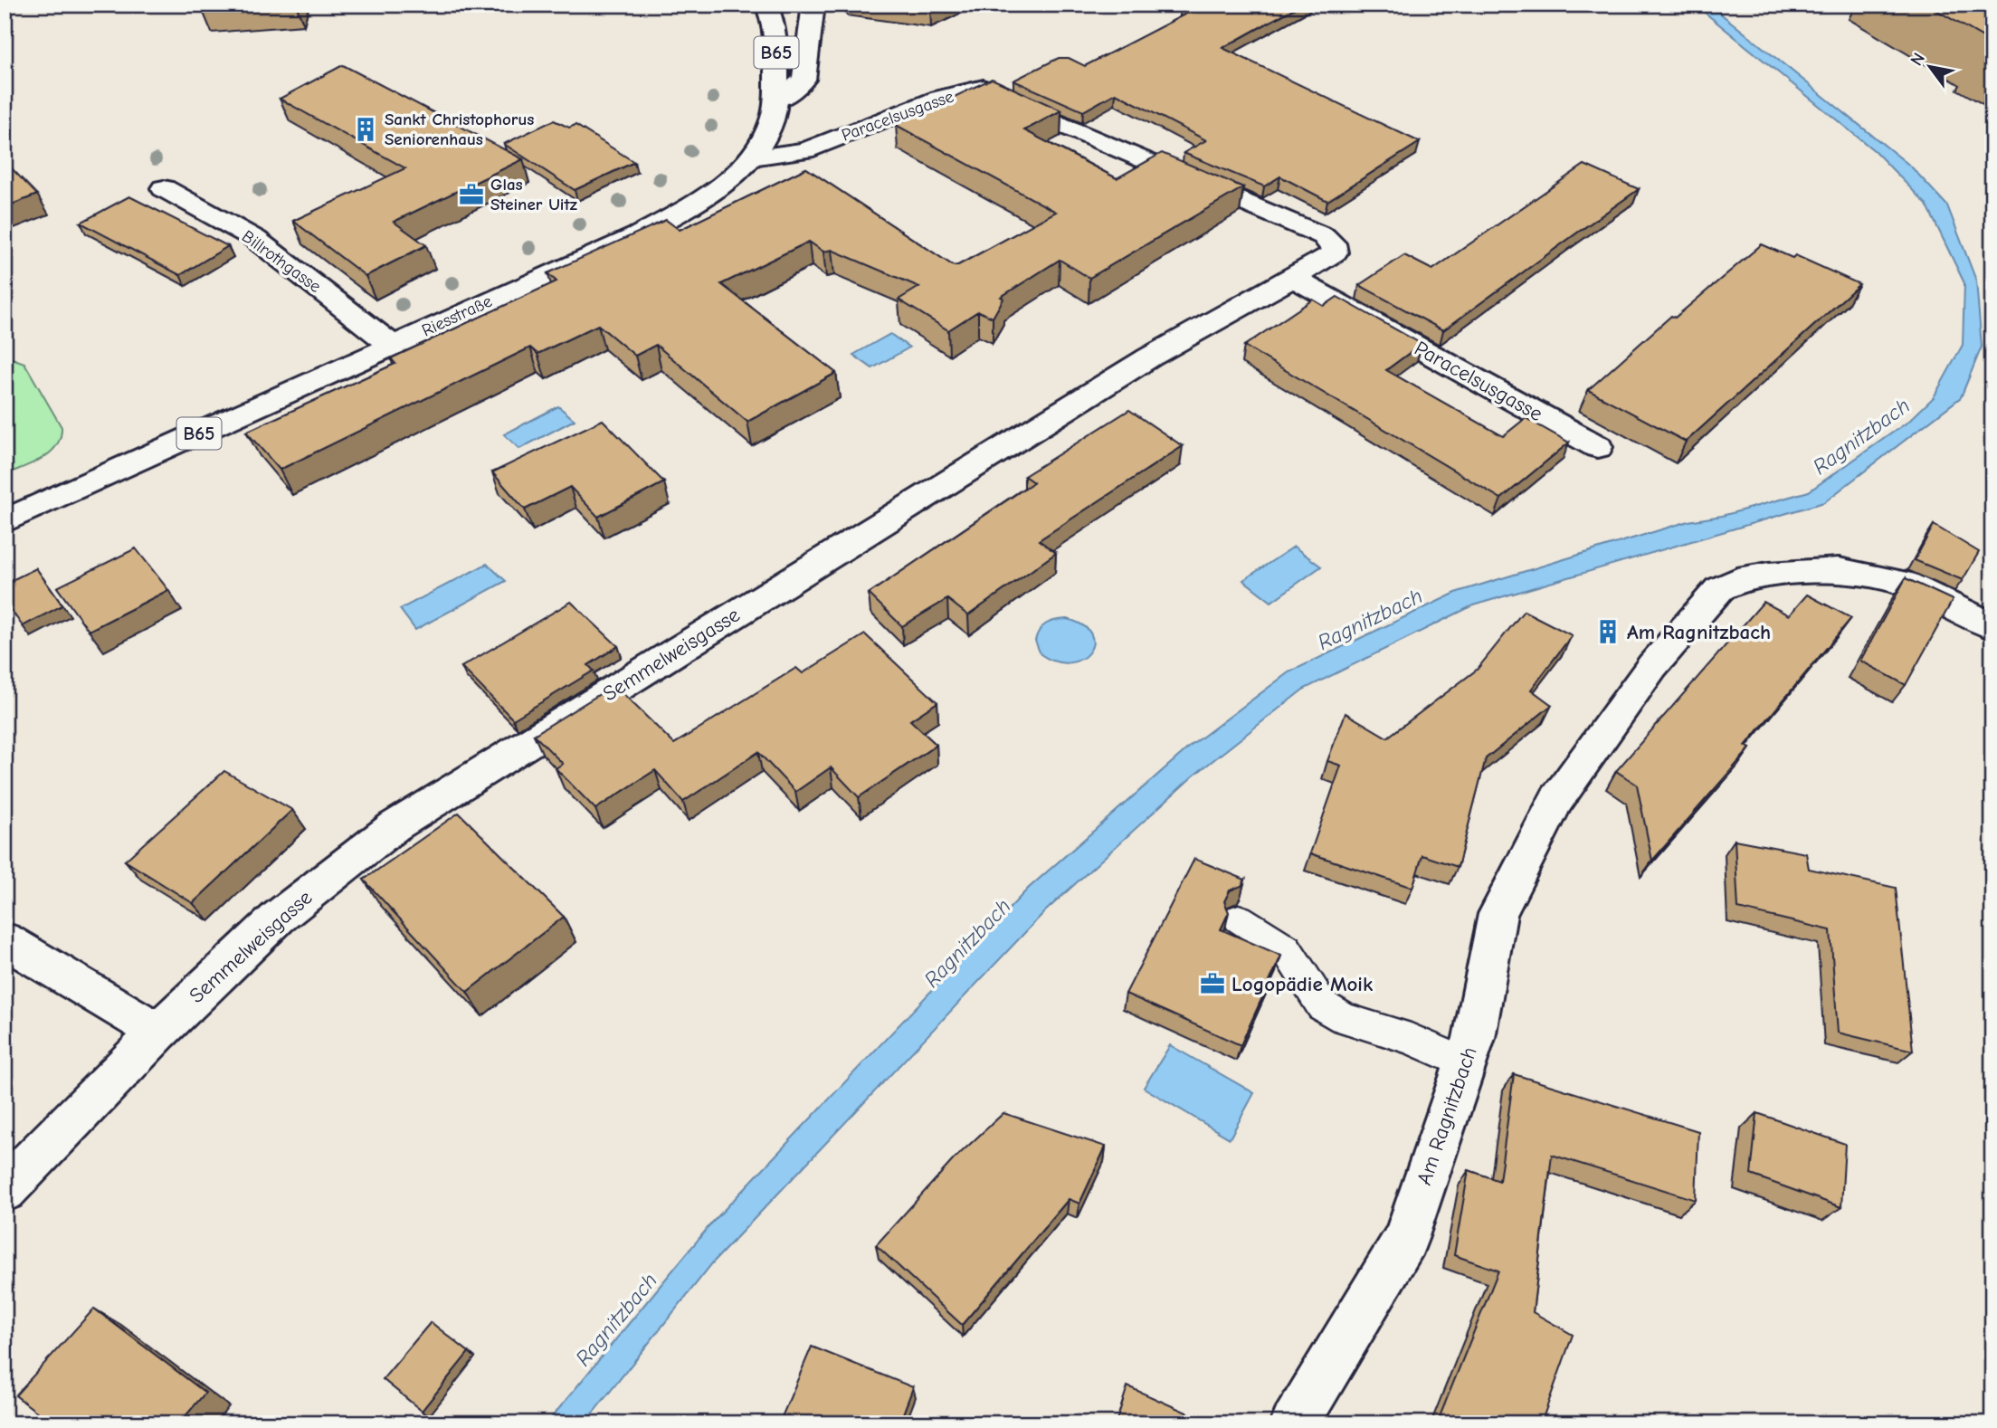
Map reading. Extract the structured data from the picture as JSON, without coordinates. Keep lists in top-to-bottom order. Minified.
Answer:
{"streets":{"street":["B65","Paracelsusgasse","Billrothgasse","Riesstraße","Semmelweisgasse","Am Ragnitzbach"]},"crossings":[["Paracelsusgasse","Riesstraße"],["Paracelsusgasse","Semmelweisgasse"],["Billrothgasse","Riesstraße"]],"water":["Ragnitzbach"],"places":{"building":["Sankt Christophorus Seniorenhaus","Am Ragnitzbach"],"office":["Glas Steiner Uitz","Logopädie Moik"]},"north":"top left"}
